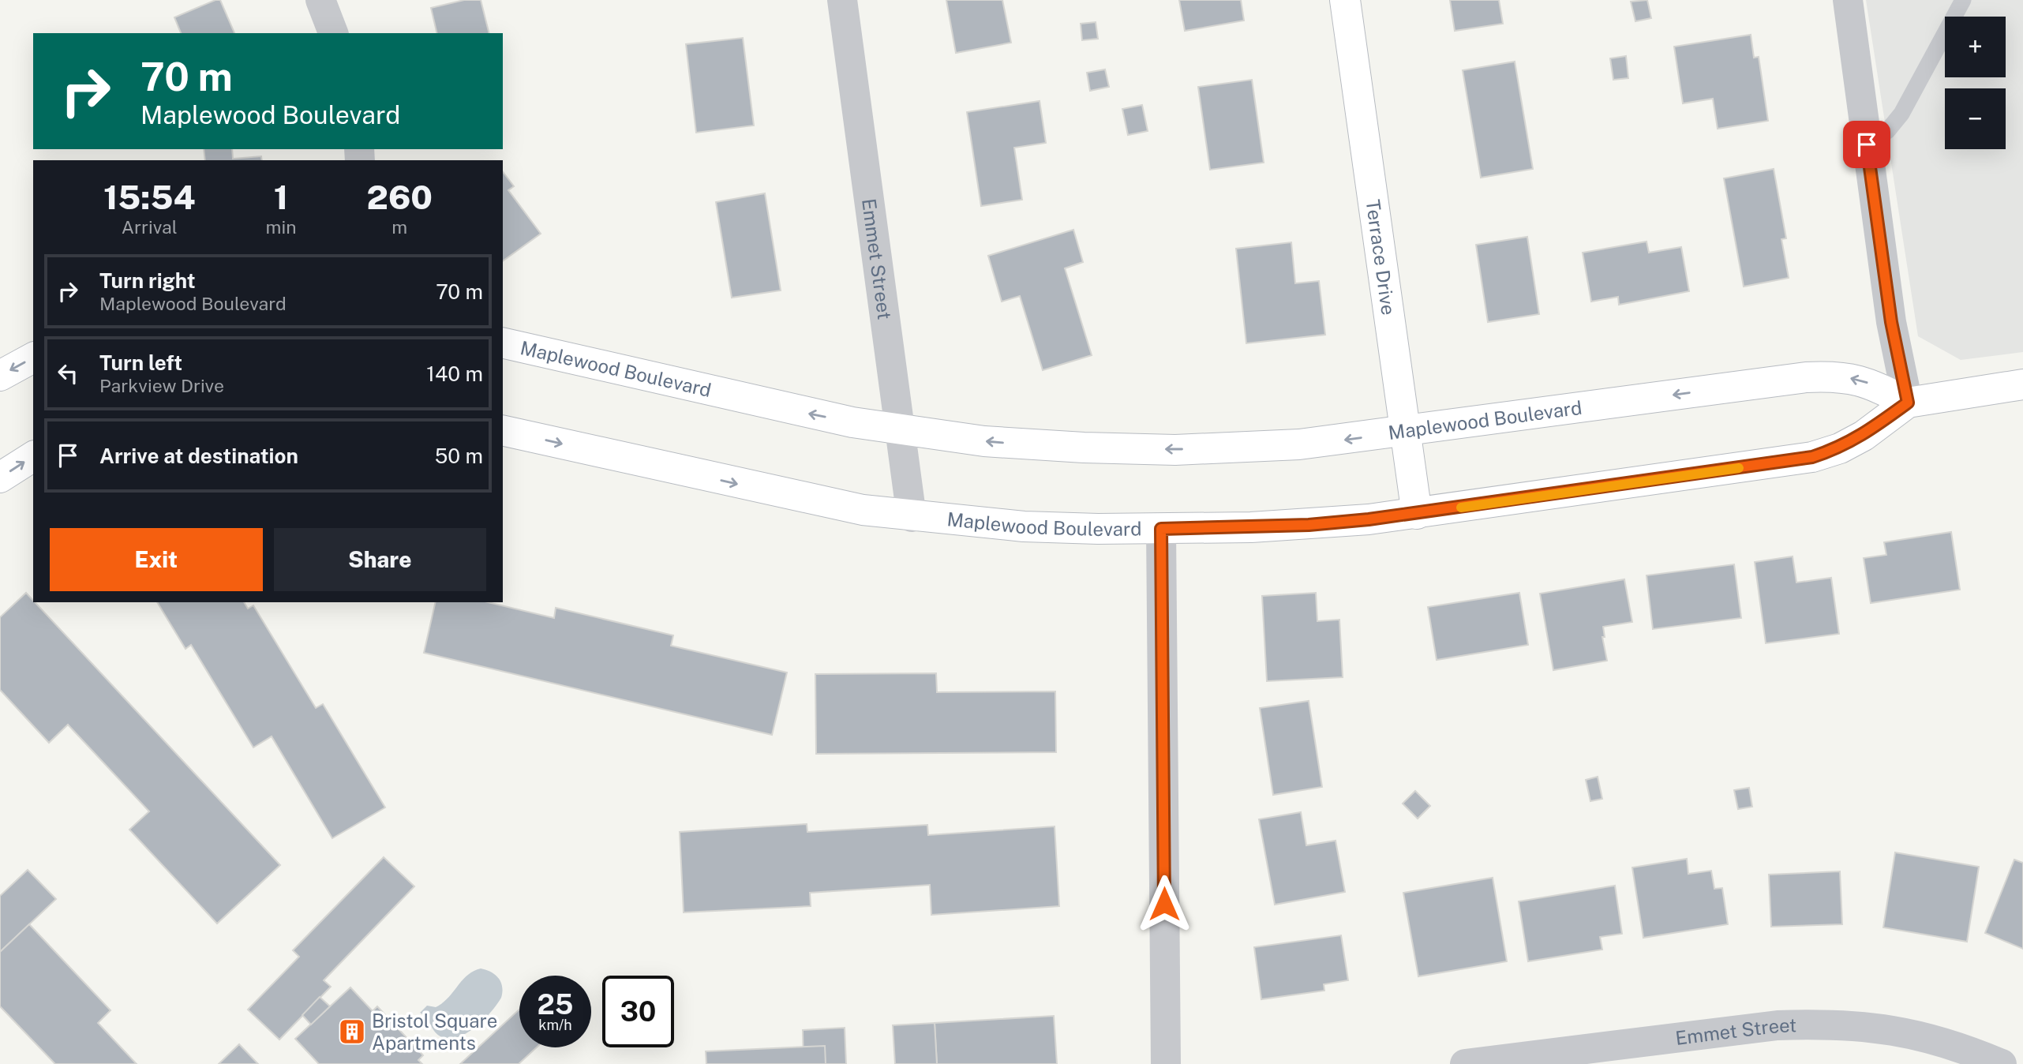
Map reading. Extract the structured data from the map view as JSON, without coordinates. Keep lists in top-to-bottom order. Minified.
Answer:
{"streets":{"street":["Terrace Drive","Emmet Street","Maplewood Boulevard"]},"crossings":[["Terrace Drive","Maplewood Boulevard"],["Emmet Street","Maplewood Boulevard"]],"places":{"building":["Bristol Square Apartments"]},"page":{"map_buttons":["+","−"],"turn":["70 m","Maplewood Boulevard"],"eta":["15:54","Arrival","1","min","260","m"],"list":[{"name":"Turn right","note":"Maplewood Boulevard","value":"70 m"},{"name":"Turn left","note":"Parkview Drive","value":"140 m"},{"name":"Arrive at destination","value":"50 m"}],"buttons":["Exit","Share"],"speed":"25 km/h","limit":"30"}}
